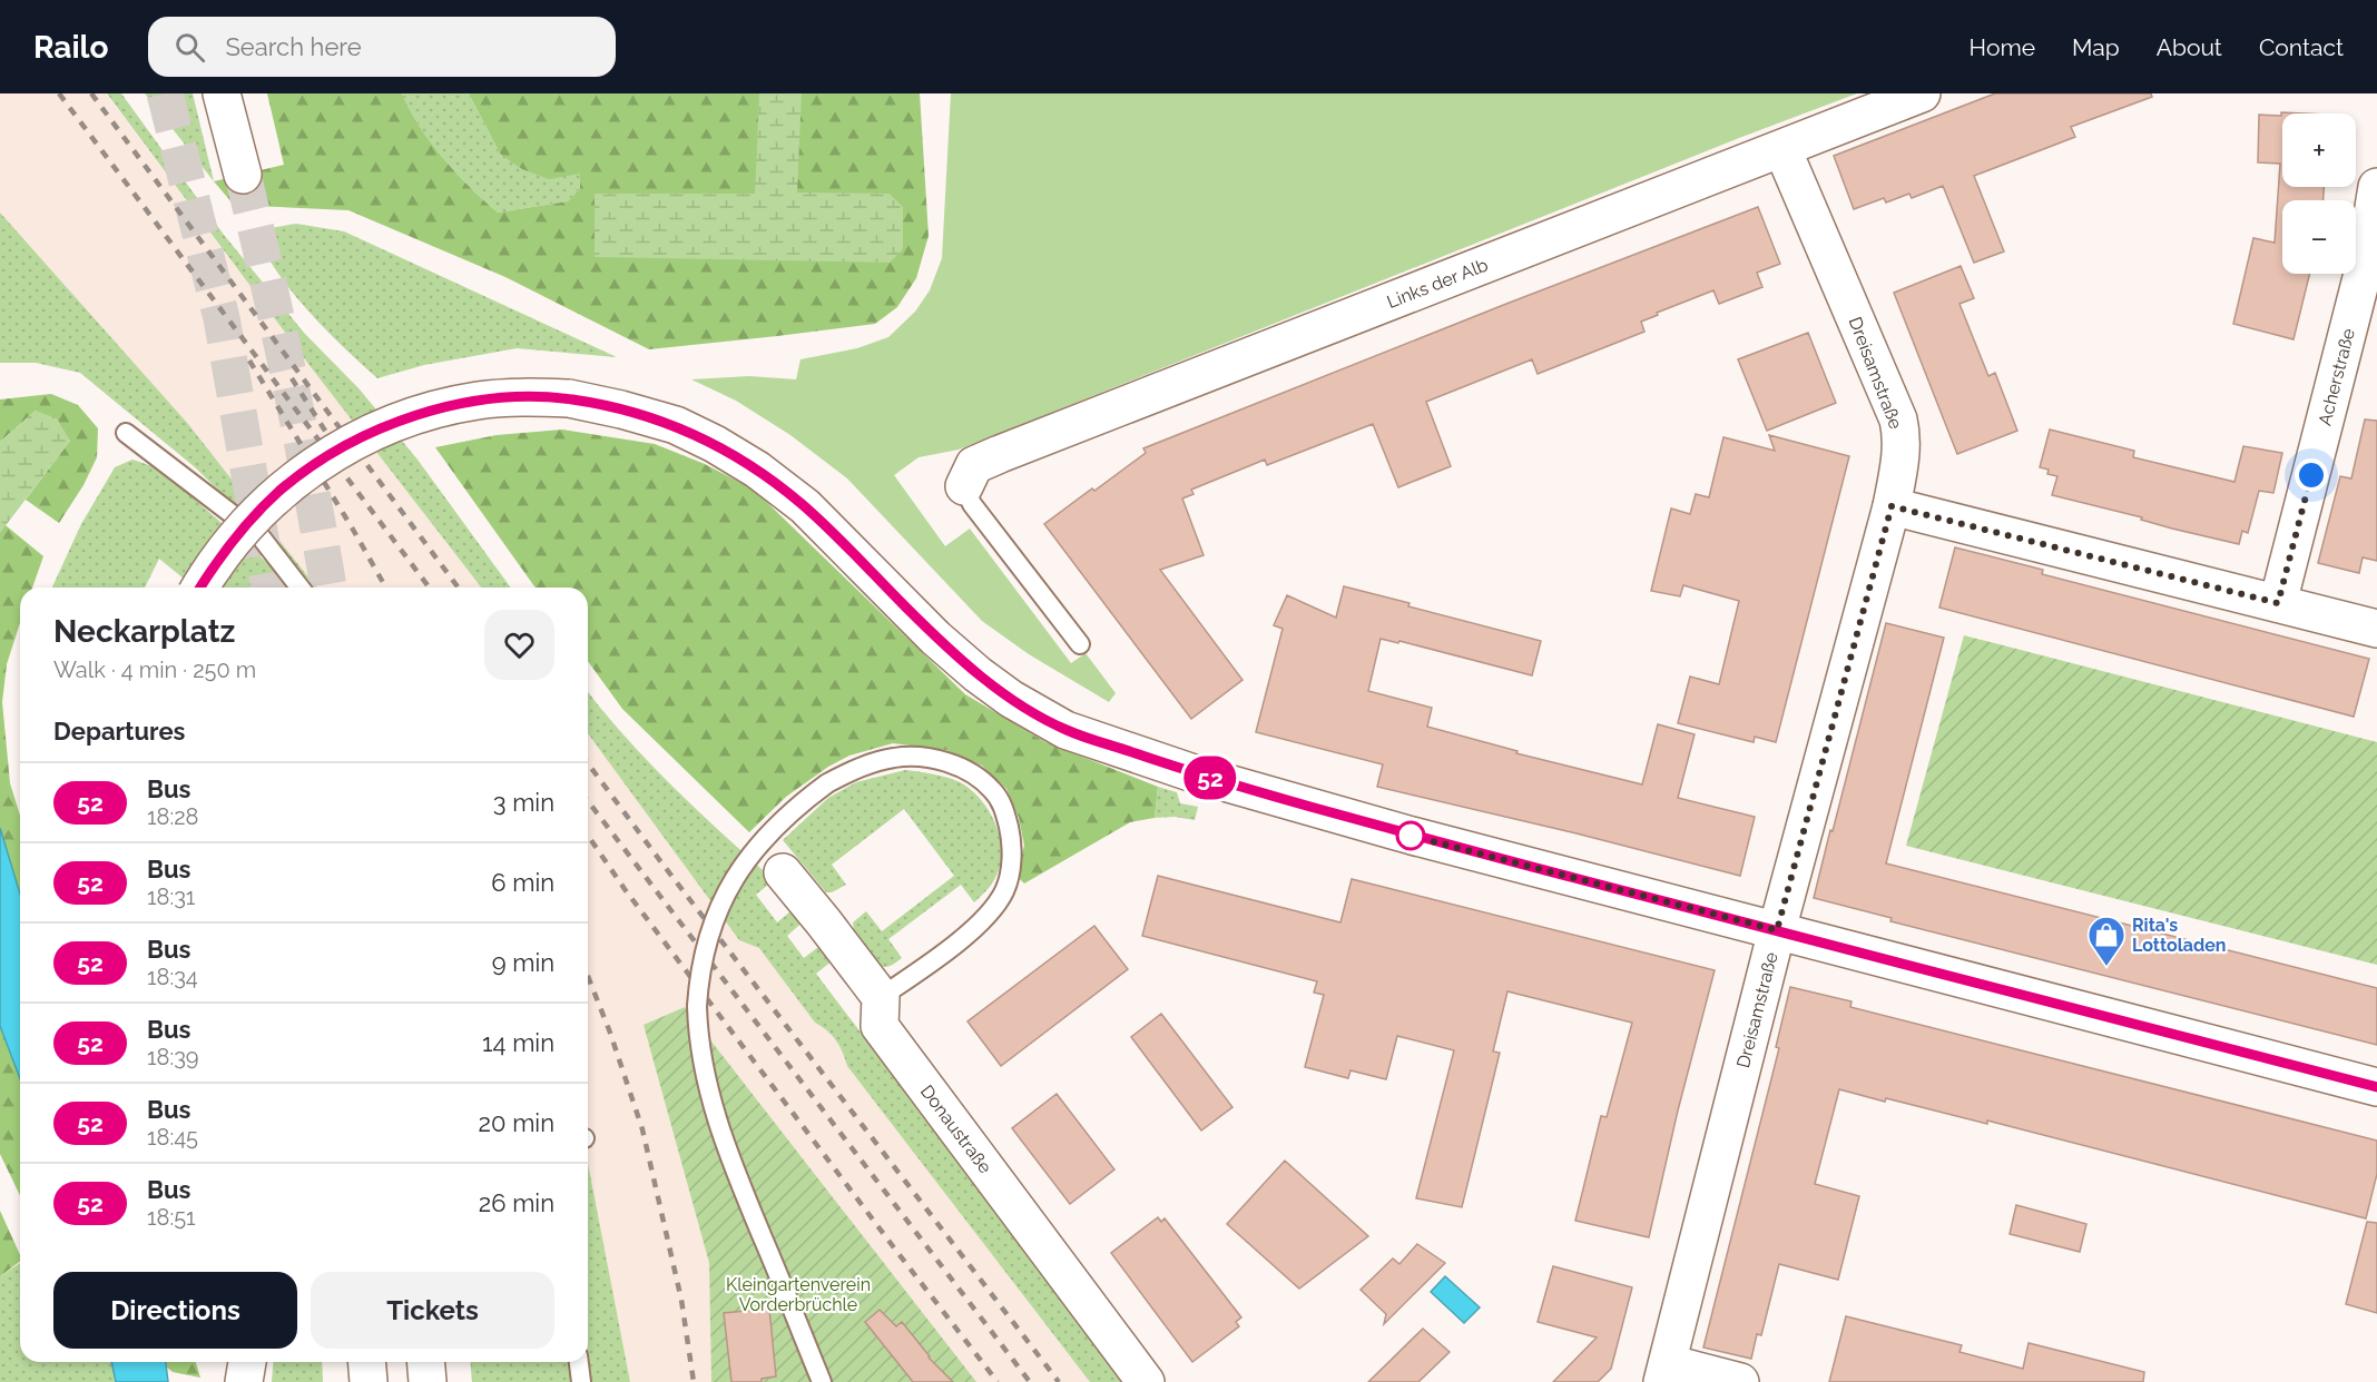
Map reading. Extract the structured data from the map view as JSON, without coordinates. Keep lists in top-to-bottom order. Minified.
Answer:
{"streets":{"main road":["Links der Alb","Dreisamstraße","Acherstraße","Donaustraße"]},"crossings":[["Links der Alb","Dreisamstraße"]],"parks":["Kleingartenverein Vorderbrüchle"],"places":{"shop":["Rita's Lottoladen"]},"lines":["bus line 52"],"page":{"header":"Railo","search":"Search here","nav":["Home","Map","About","Contact"],"on_map":"52","map_buttons":["+","−"],"heading":[["Neckarplatz","Walk · 4 min · 250 m"],"Departures"],"list":[{"mark":"52","name":"Bus","note":"18:28","value":"3 min"},{"mark":"52","name":"Bus","note":"18:31","value":"6 min"},{"mark":"52","name":"Bus","note":"18:34","value":"9 min"},{"mark":"52","name":"Bus","note":"18:39","value":"14 min"},{"mark":"52","name":"Bus","note":"18:45","value":"20 min"},{"mark":"52","name":"Bus","note":"18:51","value":"26 min"}],"buttons":["Directions","Tickets"]}}
